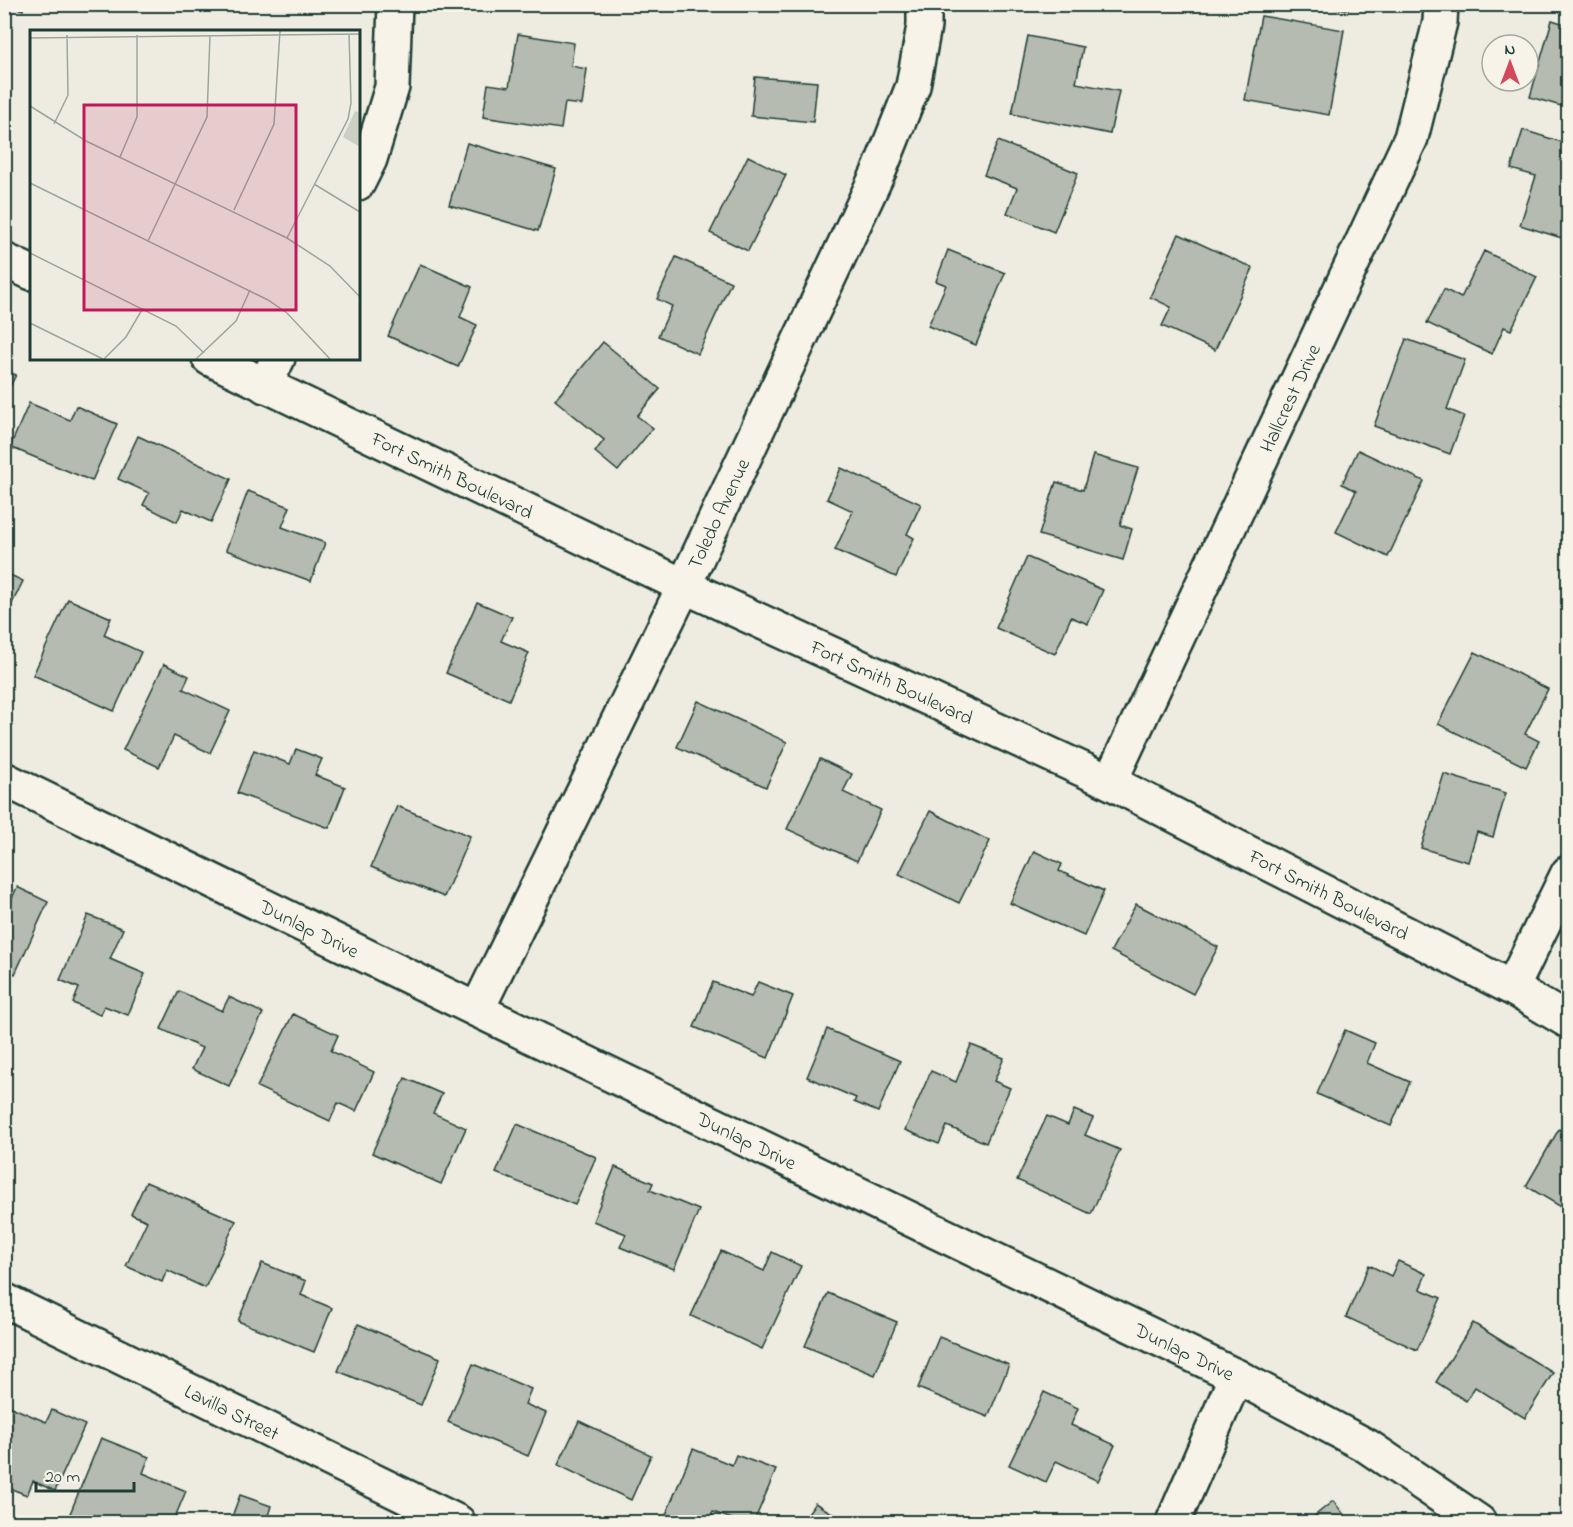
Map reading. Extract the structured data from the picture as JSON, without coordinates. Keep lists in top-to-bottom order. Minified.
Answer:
{"streets":{"street":["Hallcrest Drive","Fort Smith Boulevard","Toledo Avenue","Dunlap Drive","Lavilla Street"]},"crossings":[["Hallcrest Drive","Fort Smith Boulevard"],["Fort Smith Boulevard","Toledo Avenue"],["Toledo Avenue","Dunlap Drive"]],"scale_bar":"20 m","north":"top"}
